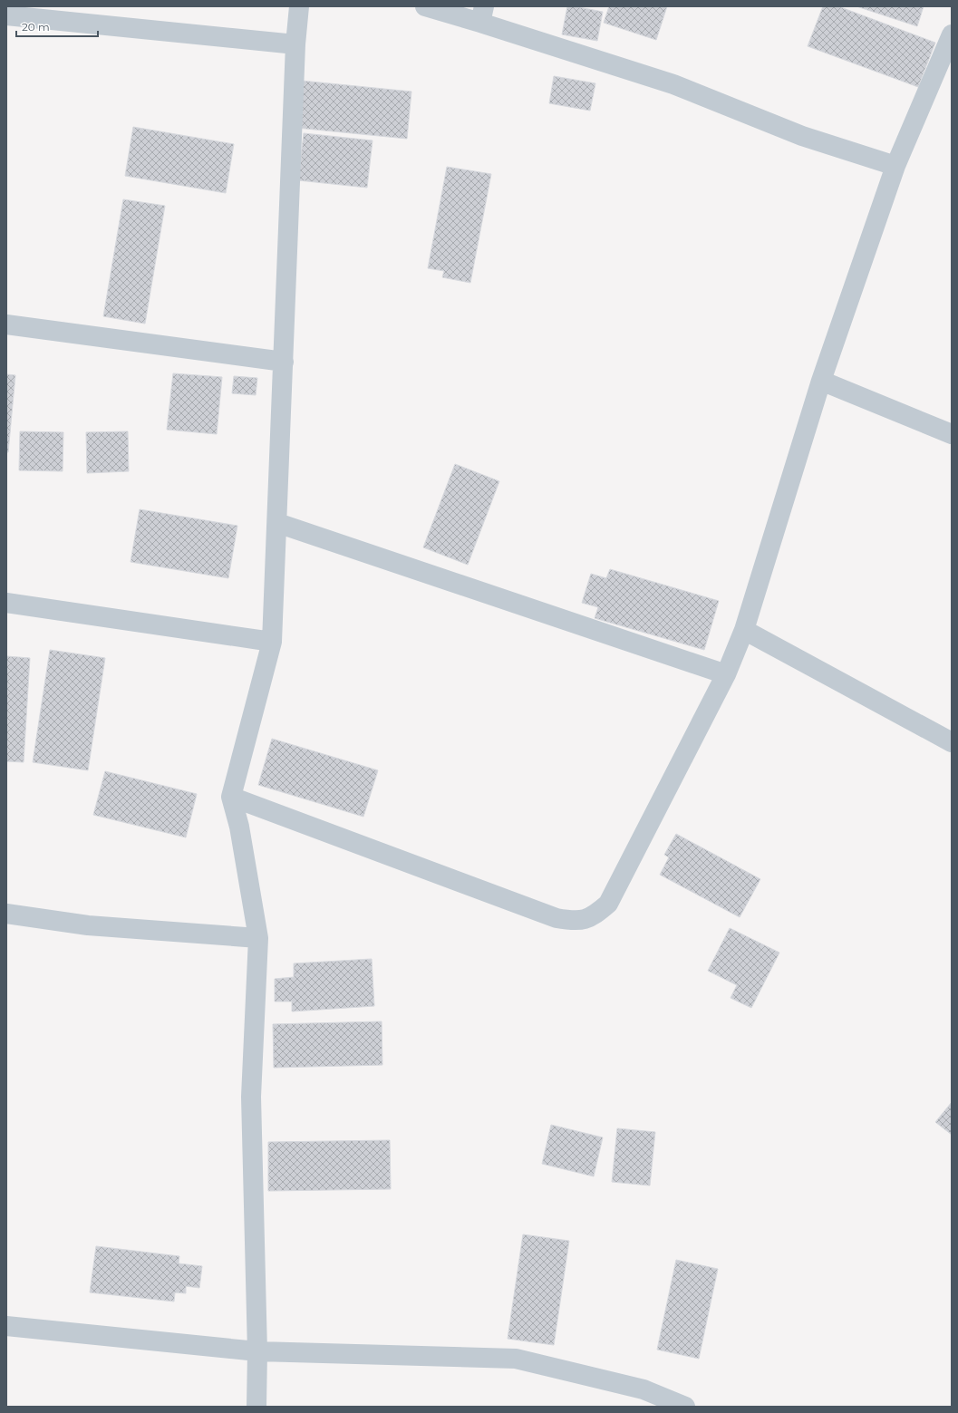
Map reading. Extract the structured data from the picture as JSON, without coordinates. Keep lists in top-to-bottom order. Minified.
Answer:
{"scale_bar":"20 m"}
